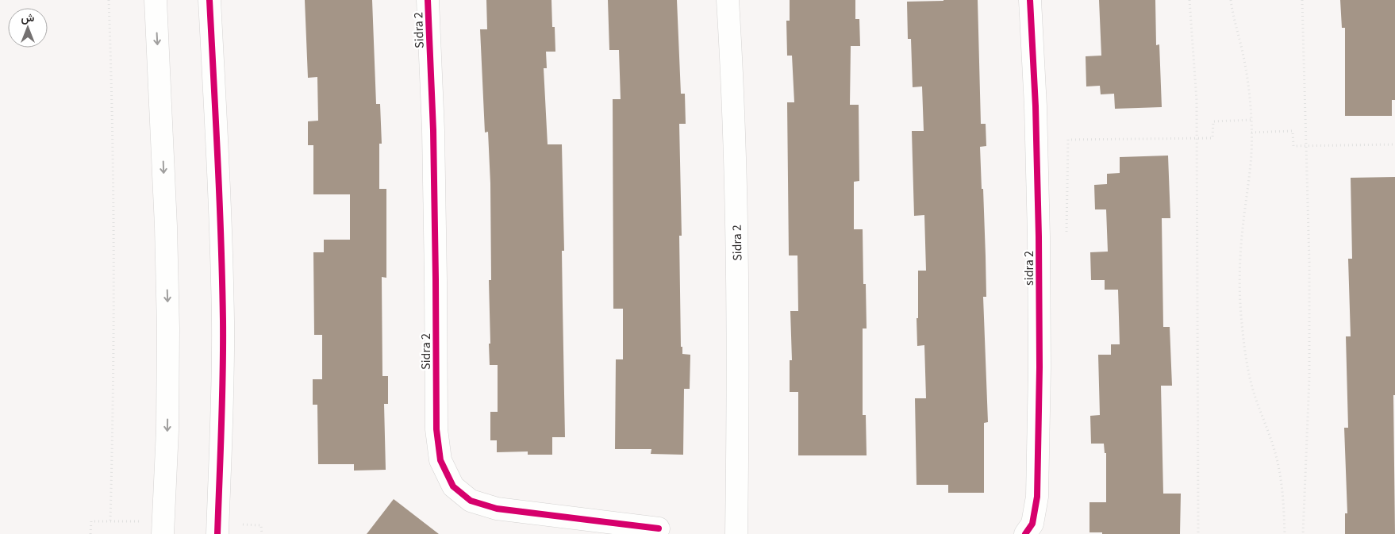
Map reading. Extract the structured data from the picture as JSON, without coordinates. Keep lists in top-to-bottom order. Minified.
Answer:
{"streets":{"street":["Sidra 2","sidra 2"]},"north":"top"}
